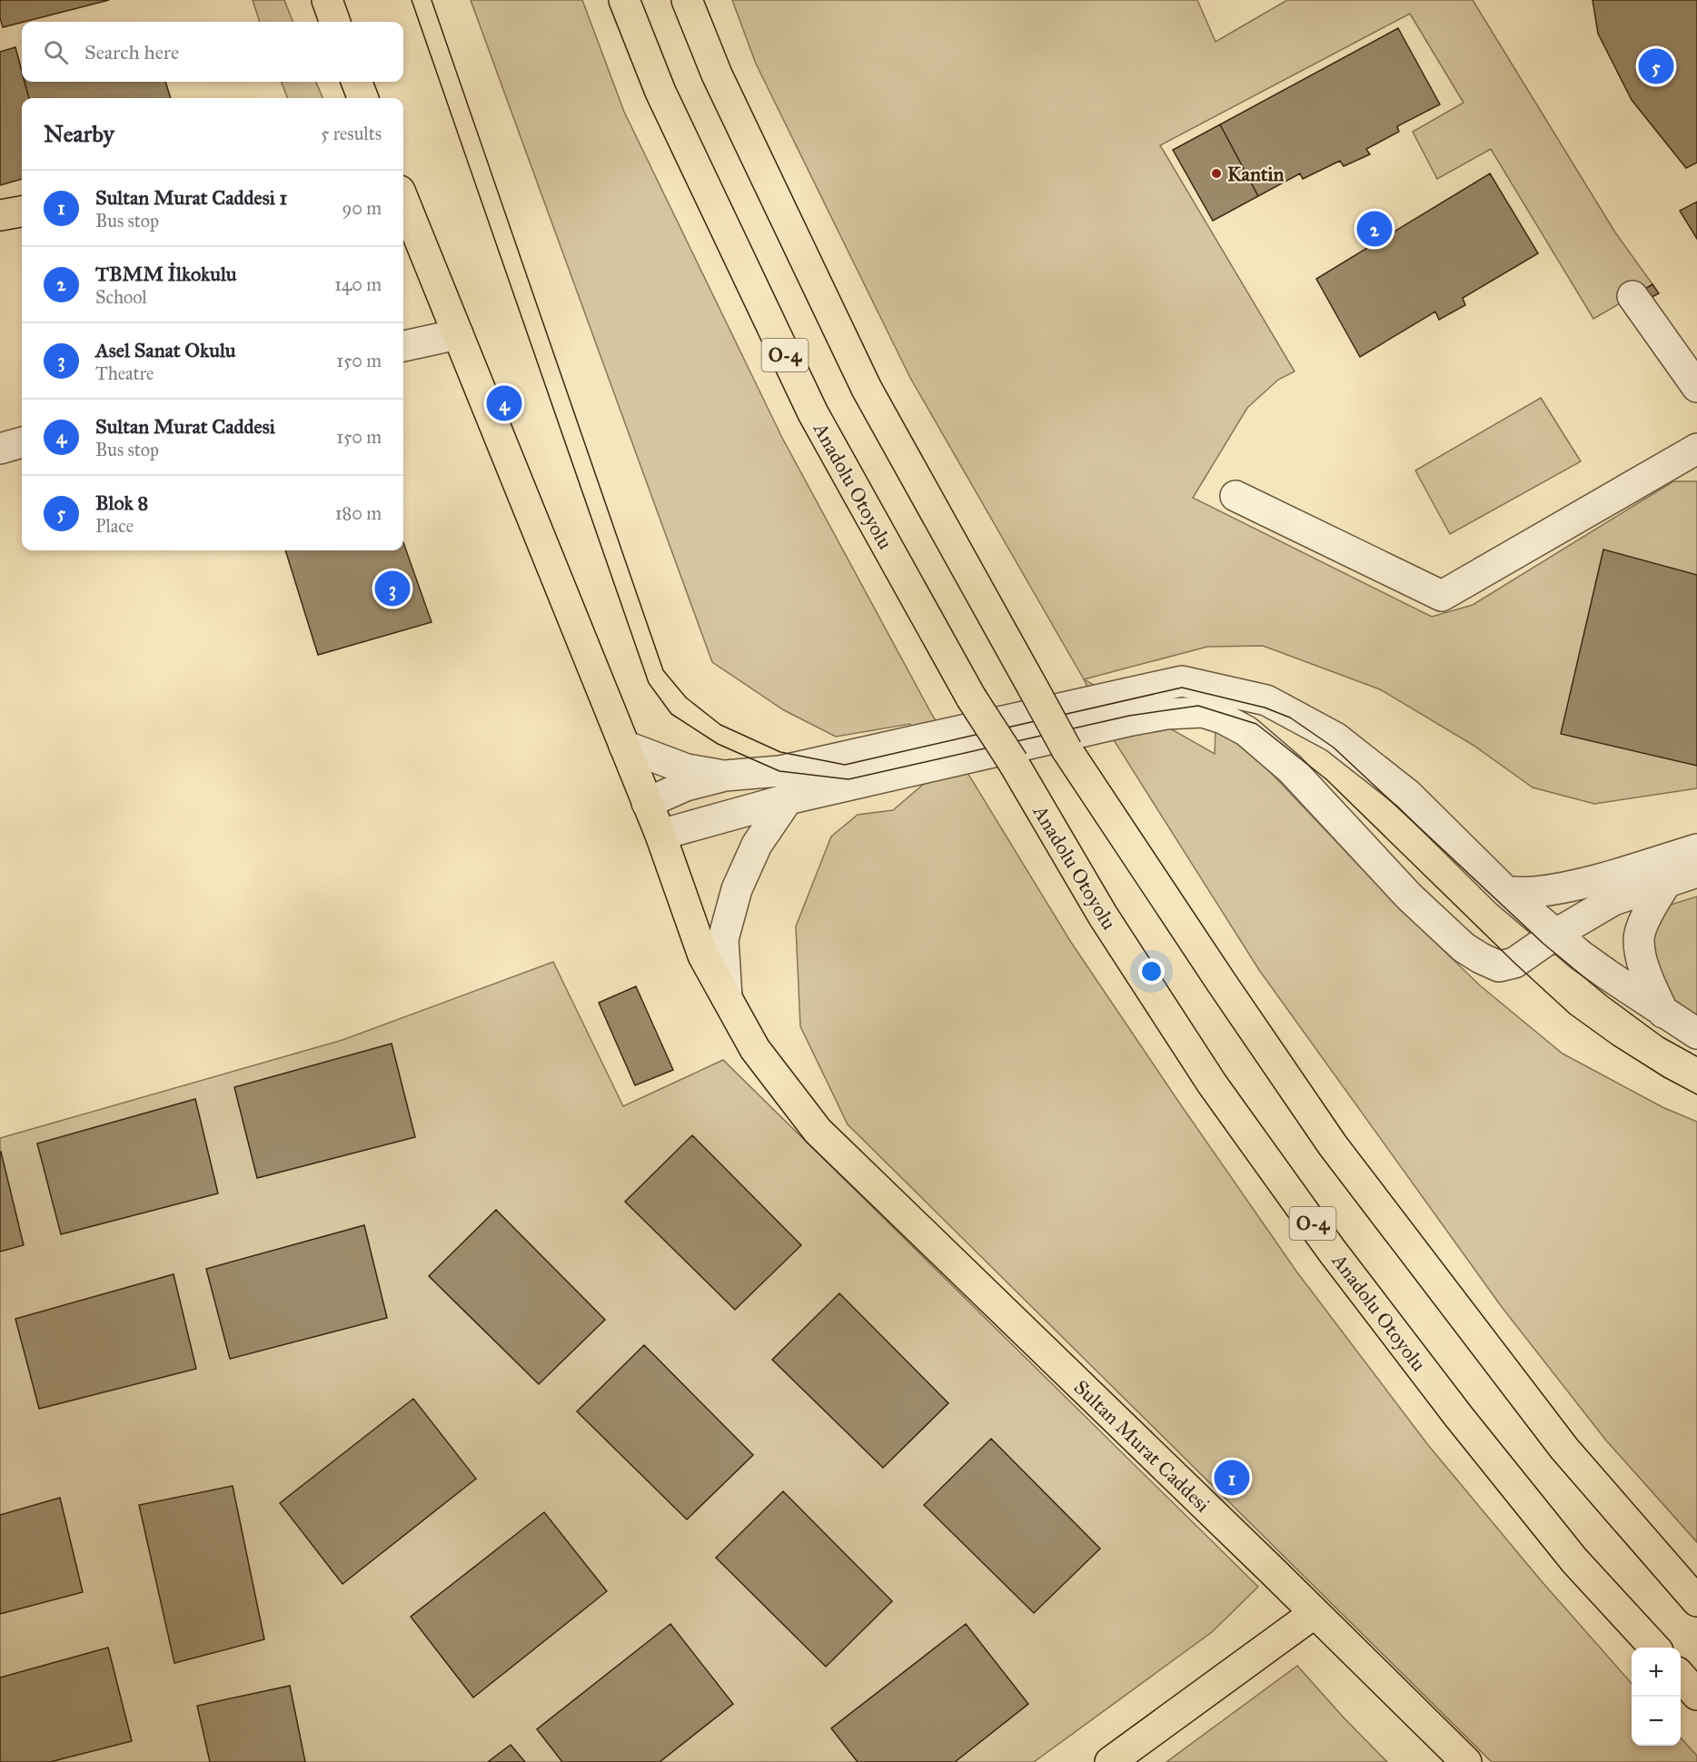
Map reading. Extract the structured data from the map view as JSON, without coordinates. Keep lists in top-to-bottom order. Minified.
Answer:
{"streets":{"main road":["O-4","Anadolu Otoyolu","Sultan Murat Caddesi"]},"places":["Kantin"],"page":{"search":"Search here","pins":["5","2","4","3","1"],"heading":["Nearby","5 results"],"list":[{"mark":"1","name":"Sultan Murat Caddesi 1","note":"Bus stop","value":"90 m"},{"mark":"2","name":"TBMM İlkokulu","note":"School","value":"140 m"},{"mark":"3","name":"Asel Sanat Okulu","note":"Theatre","value":"150 m"},{"mark":"4","name":"Sultan Murat Caddesi","note":"Bus stop","value":"150 m"},{"mark":"5","name":"Blok 8","note":"Place","value":"180 m"}],"map_buttons":["+","−"]}}
